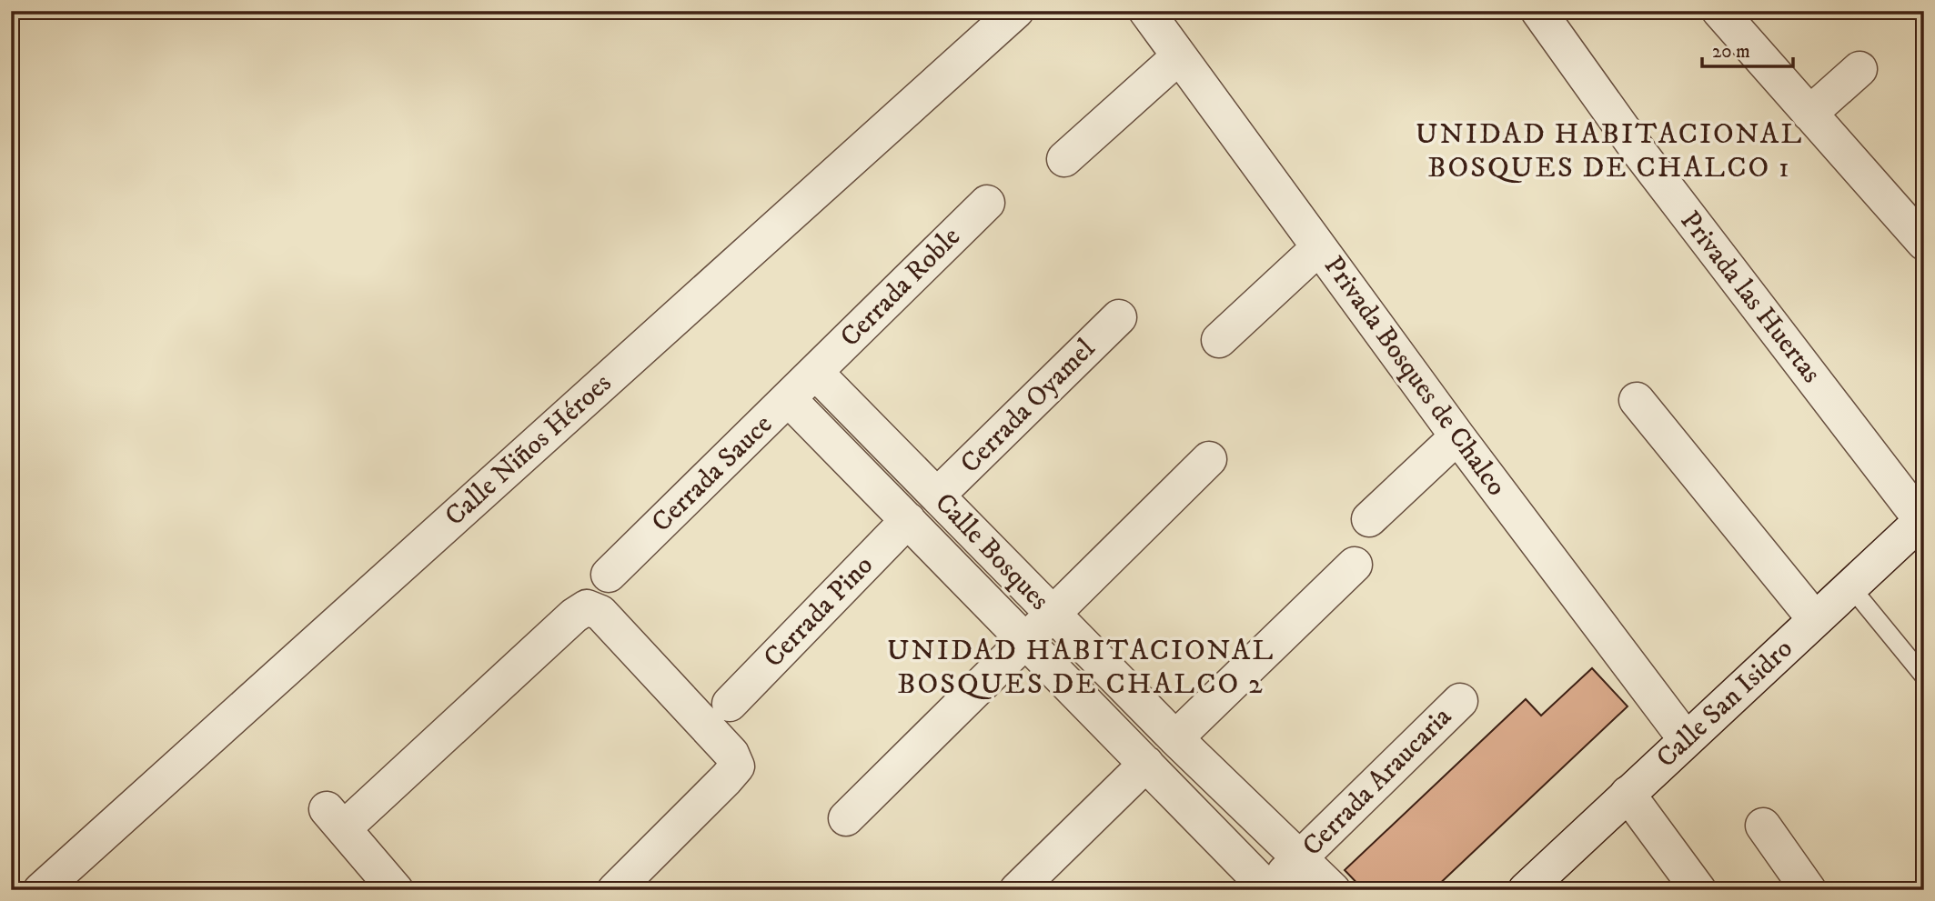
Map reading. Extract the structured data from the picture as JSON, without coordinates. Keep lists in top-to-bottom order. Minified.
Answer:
{"streets":{"street":["Cerrada Roble","Privada las Huertas","Privada Bosques de Chalco","Cerrada Oyamel","Calle Niños Héroes","Cerrada Sauce","Calle Bosques","Cerrada Pino","Calle San Isidro","Cerrada Araucaria"]},"crossings":[["Cerrada Roble","Cerrada Sauce"],["Cerrada Roble","Calle Bosques"],["Privada las Huertas","Calle San Isidro"],["Privada Bosques de Chalco","Calle San Isidro"],["Cerrada Oyamel","Calle Bosques"],["Cerrada Sauce","Calle Bosques"],["Calle Bosques","Cerrada Pino"],["Calle Bosques","Cerrada Araucaria"]],"districts":["UNIDAD HABITACIONAL BOSQUES DE CHALCO 1","UNIDAD HABITACIONAL BOSQUES DE CHALCO 2"],"scale_bar":"20 m"}
